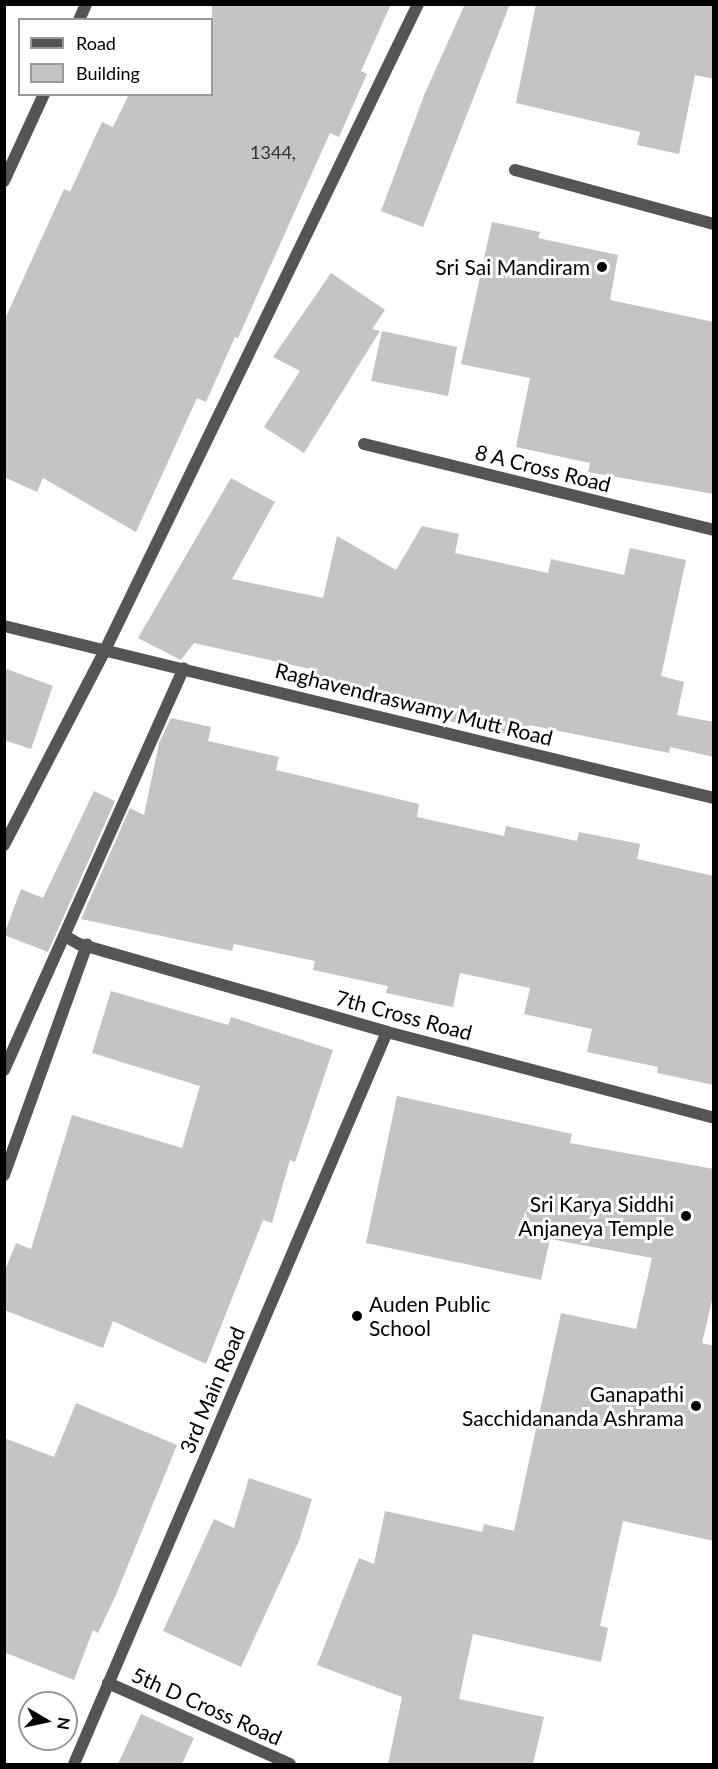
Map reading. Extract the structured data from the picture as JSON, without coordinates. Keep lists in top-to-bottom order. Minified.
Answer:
{"streets":{"street":["8 A Cross Road","Raghavendraswamy Mutt Road","7th Cross Road","3rd Main Road","5th D Cross Road"]},"crossings":[["7th Cross Road","3rd Main Road"],["3rd Main Road","5th D Cross Road"]],"places":["Sri Sai Mandiram","Sri Karya Siddhi Anjaneya Temple","Auden Public School","Ganapathi Sacchidananda Ashrama"],"house_numbers":["1344,"],"legend":["Road","Building"],"north":"right"}
